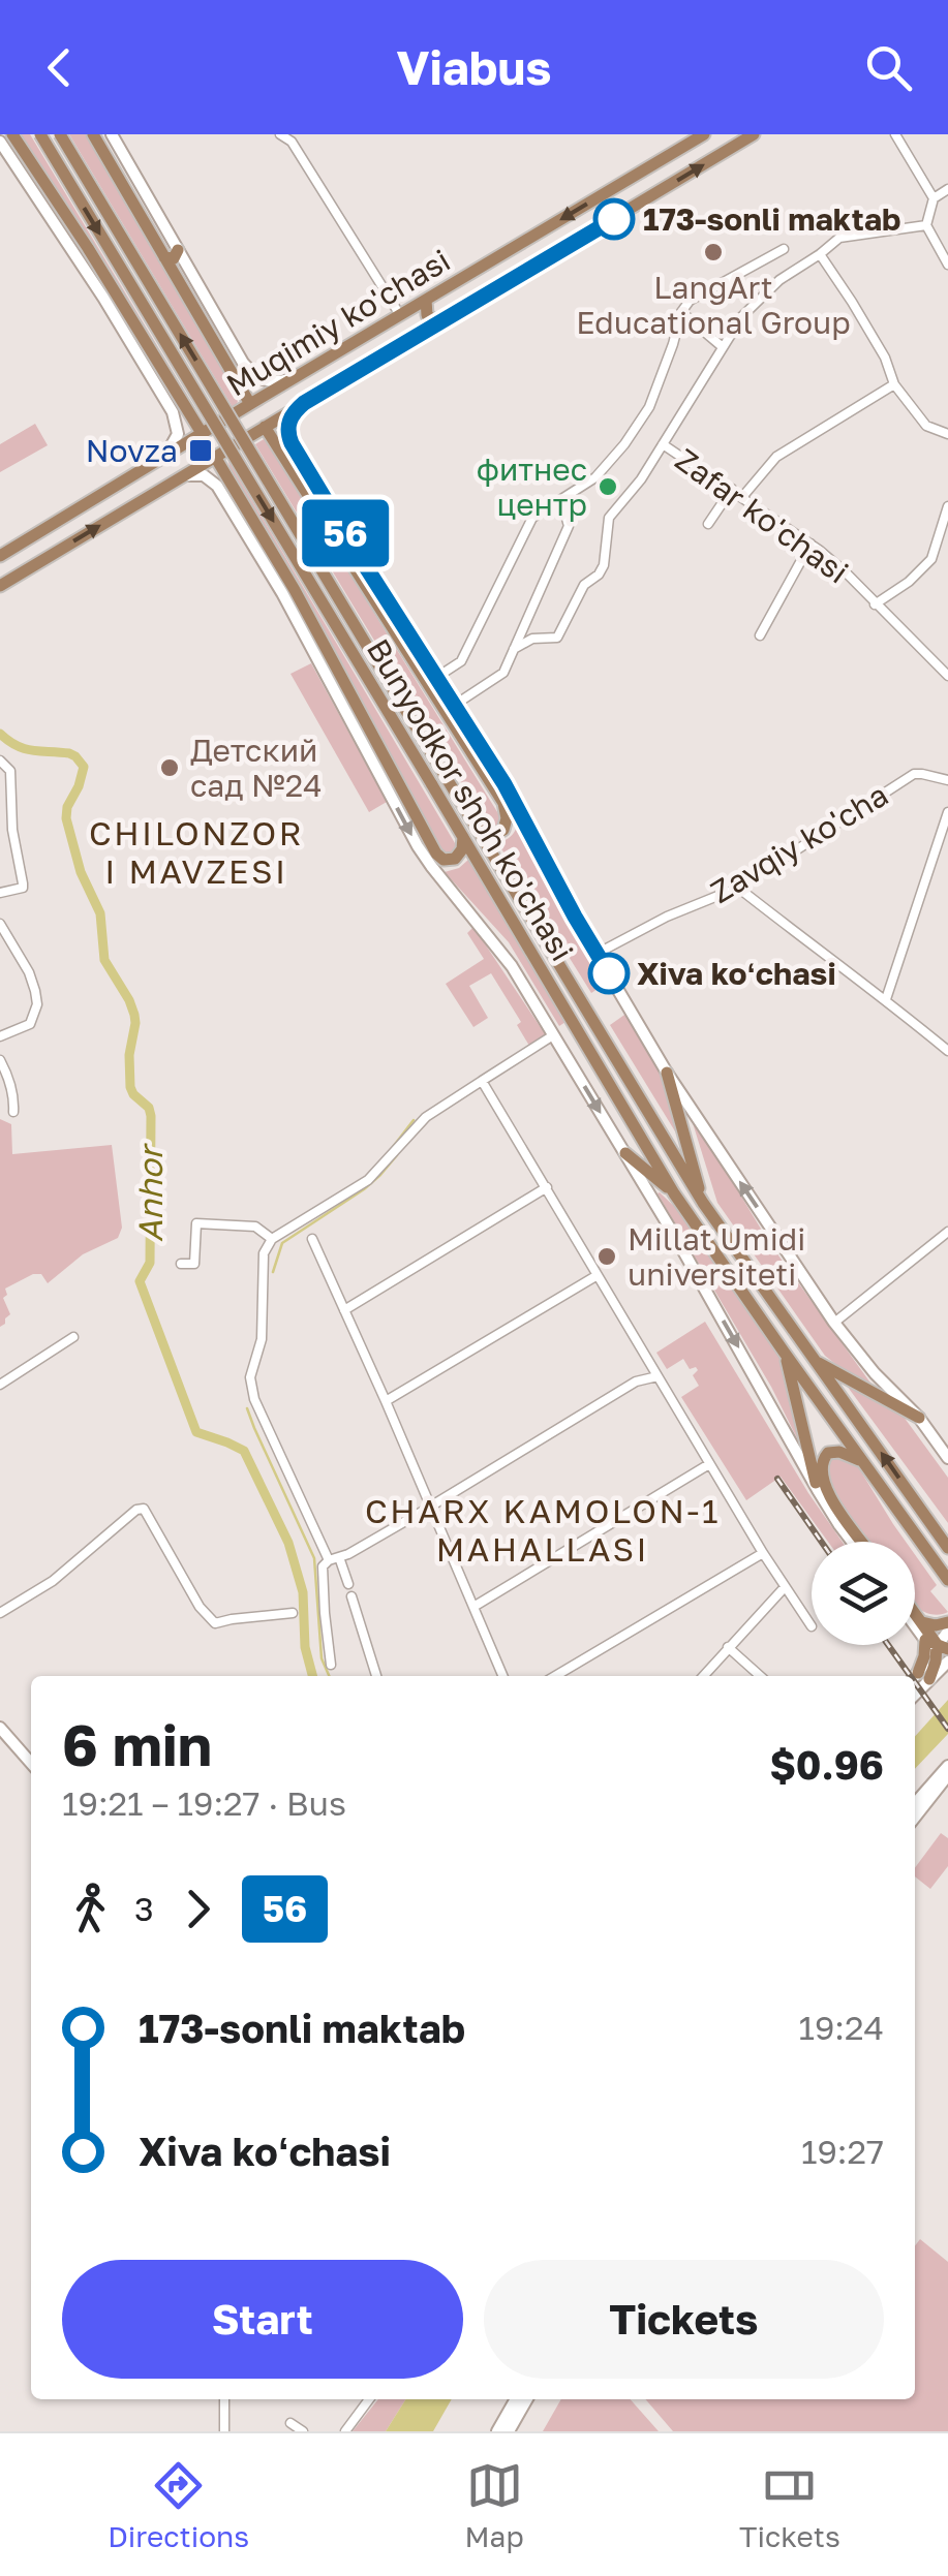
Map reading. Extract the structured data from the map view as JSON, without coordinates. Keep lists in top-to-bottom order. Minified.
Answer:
{"streets":{"main road":["Muqimiy ko'chasi","Bunyodkor shoh ko'chasi"],"street":["Zafar ko'chasi","Zavqiy ko'cha"]},"districts":["CHILONZOR I MAVZESI","CHARX KAMOLON-1 MAHALLASI"],"water":["Anhor"],"places":{"other":["173-sonli maktab","LangArt Educational Group","фитнес центр","Детский сад №24","Xiva koʻchasi","Millat Umidi universiteti"],"transit":["Novza"]},"lines":["bus line 56"],"page":{"header":"Viabus","on_map":"56","heading":["6 min","19:21 – 19:27 · Bus","$0.96"],"legs":["3","56"],"list":[{"name":"173-sonli maktab","value":"19:24"},{"name":"Xiva koʻchasi","value":"19:27"}],"buttons":["Start","Tickets"],"tabs":["Directions","Map","Tickets"]}}
